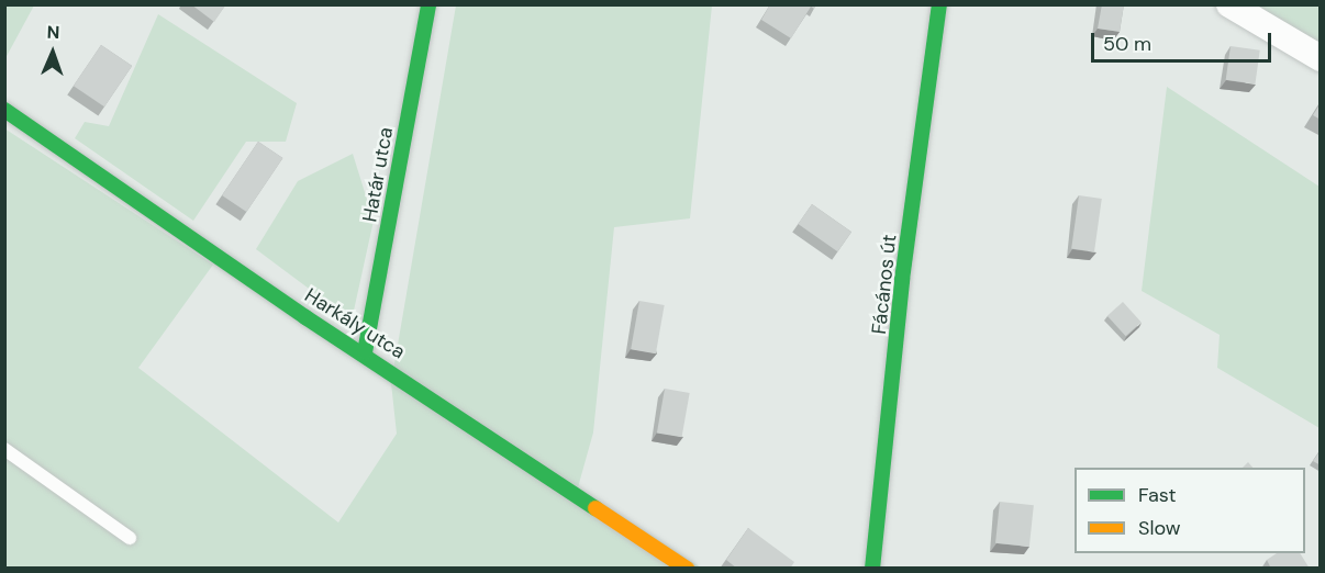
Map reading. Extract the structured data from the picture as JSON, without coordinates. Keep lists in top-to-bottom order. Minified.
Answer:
{"streets":{"street":["Határ utca","Fácános út","Harkály utca"]},"crossings":[["Határ utca","Harkály utca"]],"legend":["Fast","Slow"],"scale_bar":"50 m","north":"top"}
